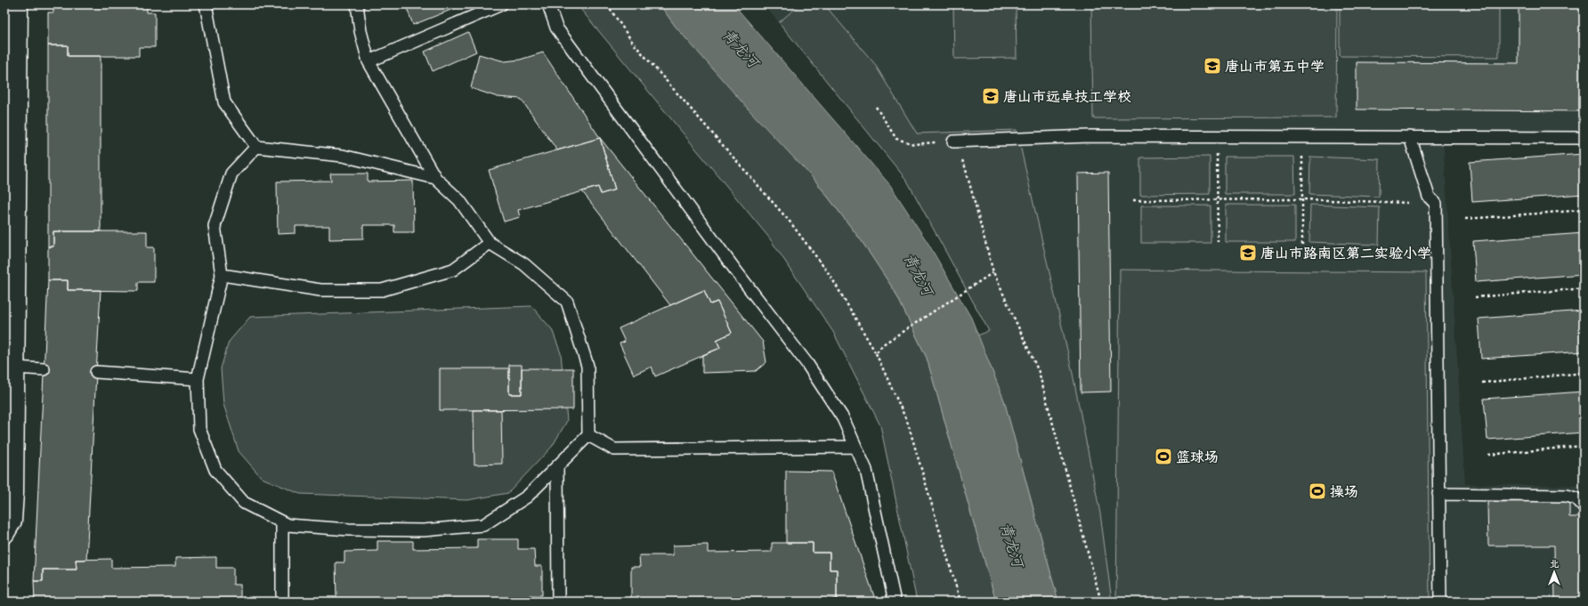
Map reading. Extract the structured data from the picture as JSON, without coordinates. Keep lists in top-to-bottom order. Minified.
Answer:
{"water":["青龙河"],"places":{"school or university":["唐山市第五中学","唐山市远卓技工学校","唐山市路南区第二实验小学"],"sports":["篮球场","操场"]},"north":"top"}
